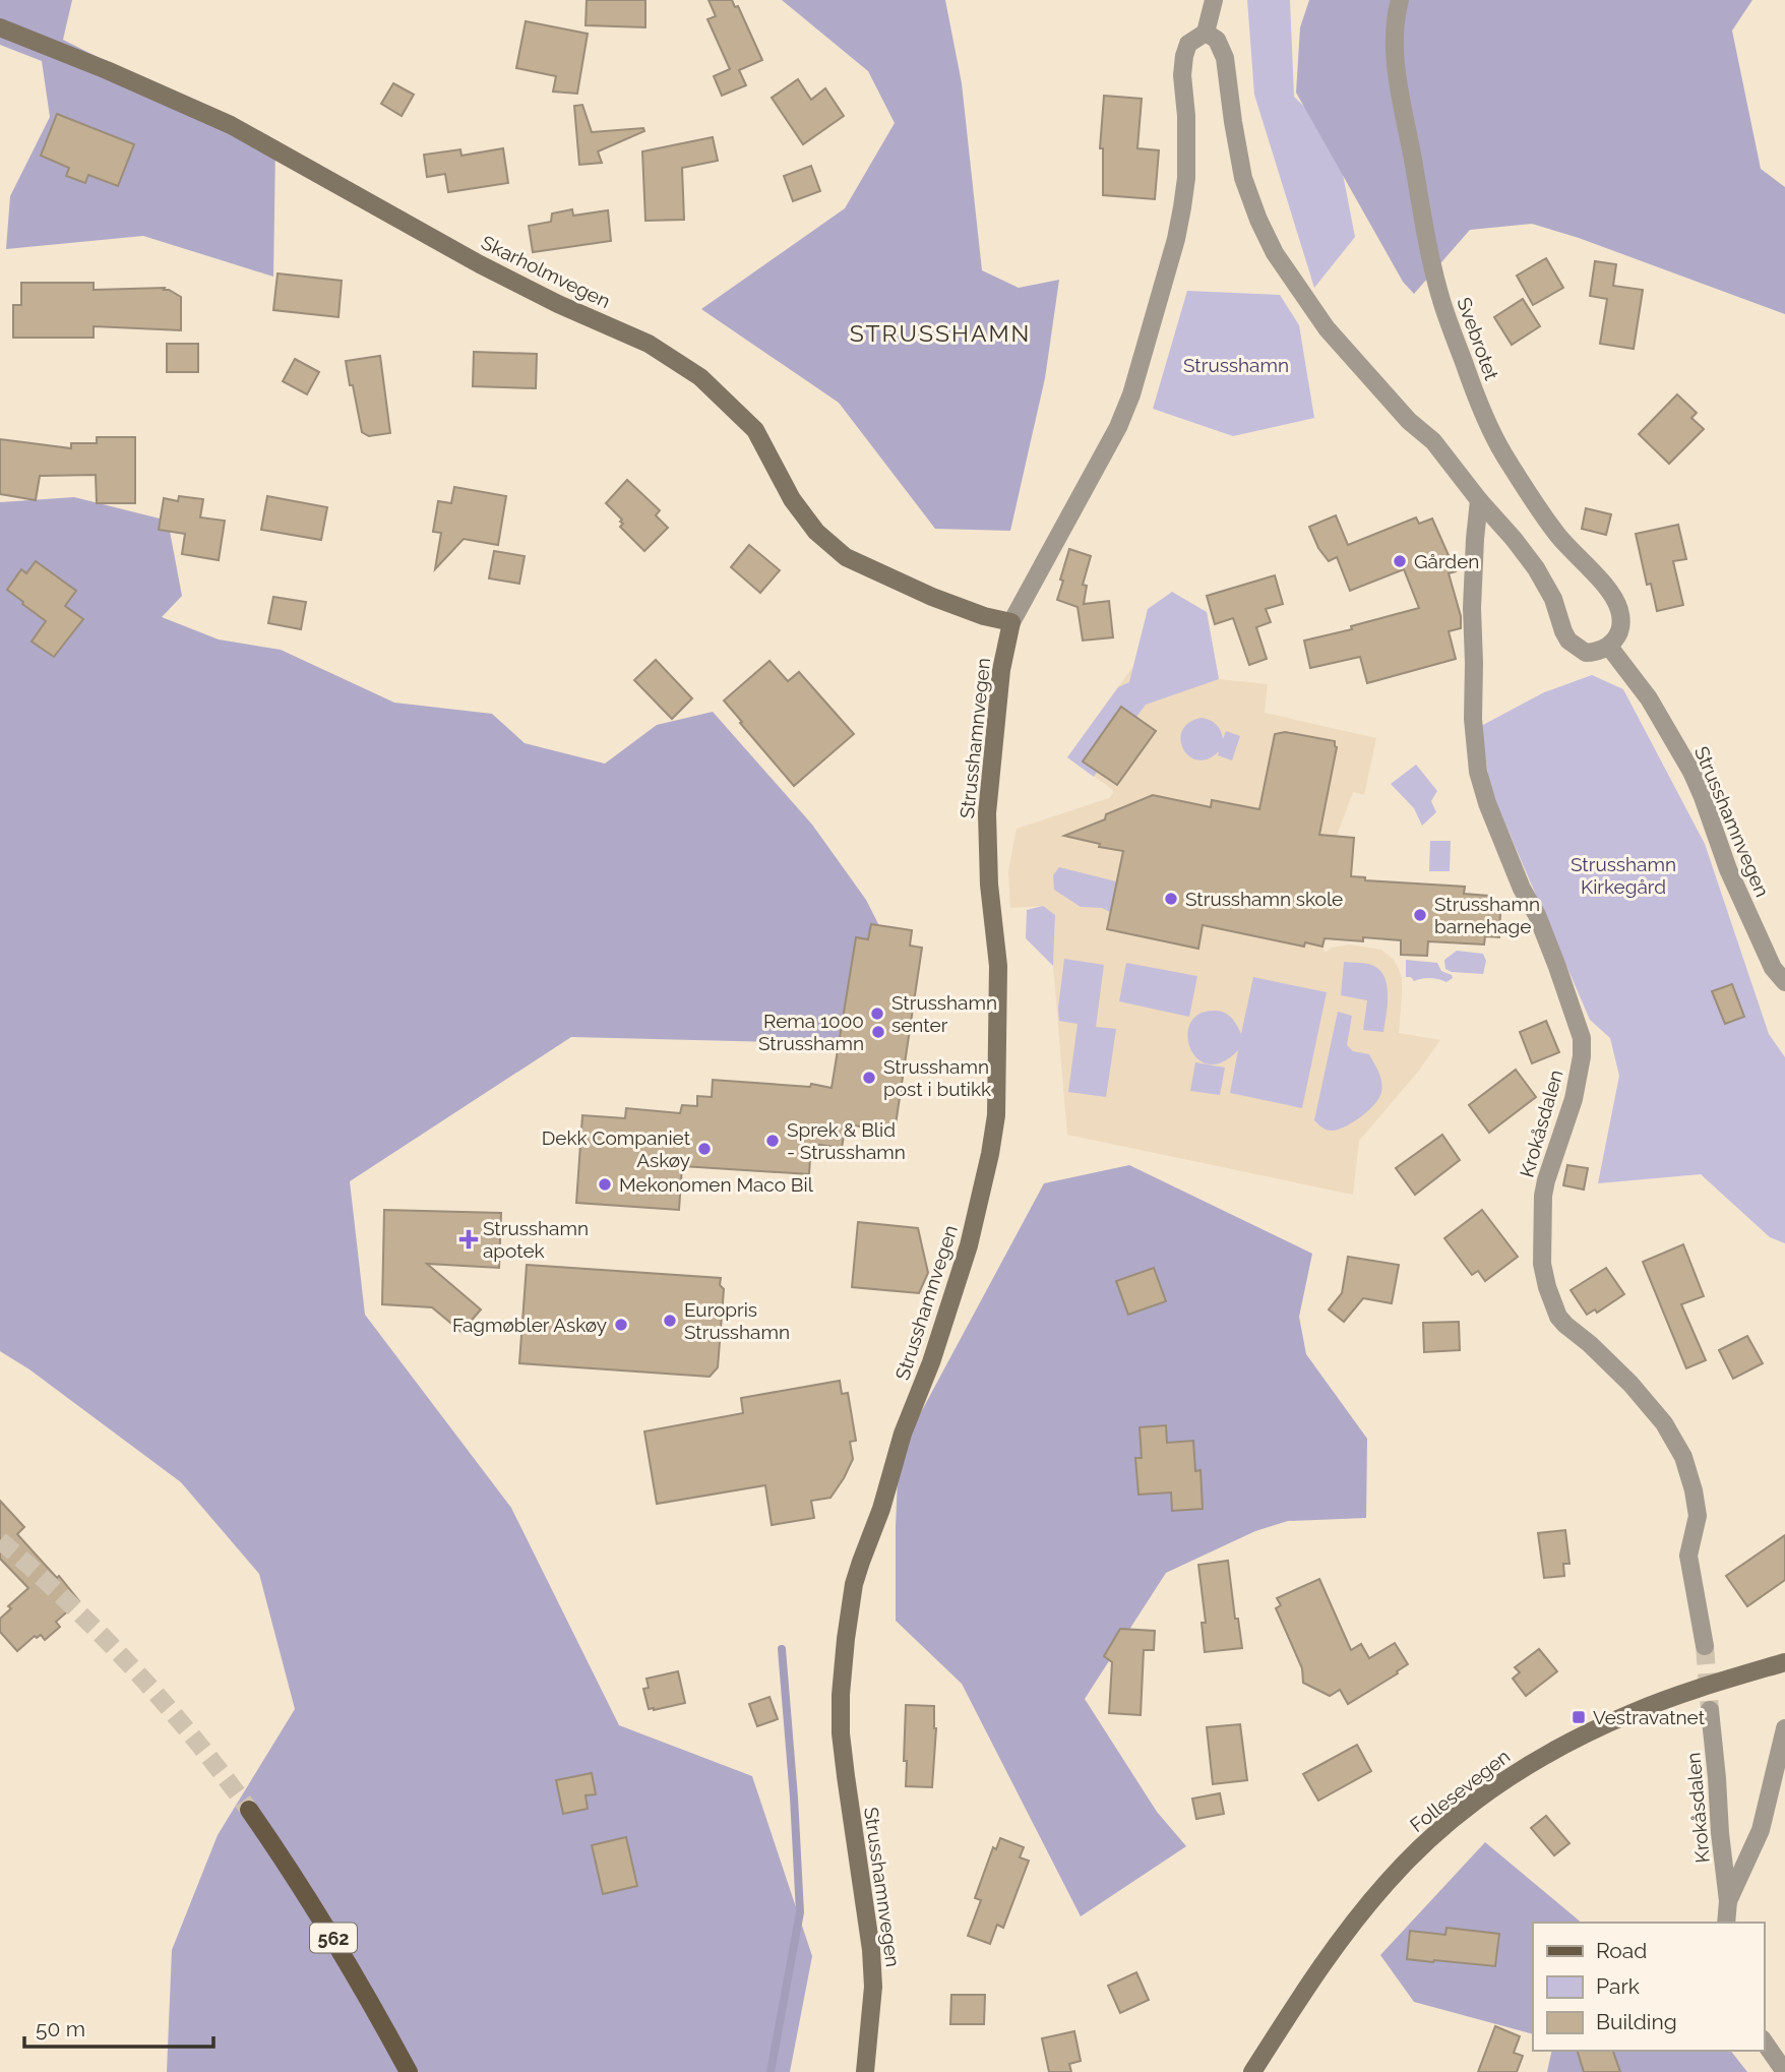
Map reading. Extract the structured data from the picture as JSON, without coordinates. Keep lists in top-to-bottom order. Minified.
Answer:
{"streets":{"main road":["562"],"street":["Skarholmvegen","Svebrotet","Strusshamnvegen","Krokåsdalen","Follesevegen"]},"crossings":[["Skarholmvegen","Strusshamnvegen"],["Svebrotet","Strusshamnvegen"]],"districts":["STRUSSHAMN"],"parks":["Strusshamn","Strusshamn Kirkegård"],"places":{"other":["Gården","Strusshamn skole","Strusshamn barnehage","Strusshamn senter","Rema 1000 Strusshamn","Strusshamn post i butikk","Sprek & Blid - Strusshamn","Dekk Companiet Askøy","Mekonomen Maco Bil","Europris Strusshamn","Fagmøbler Askøy"],"health":["Strusshamn apotek"],"transit":["Vestravatnet"]},"legend":["Road","Park","Building"],"scale_bar":"50 m"}
